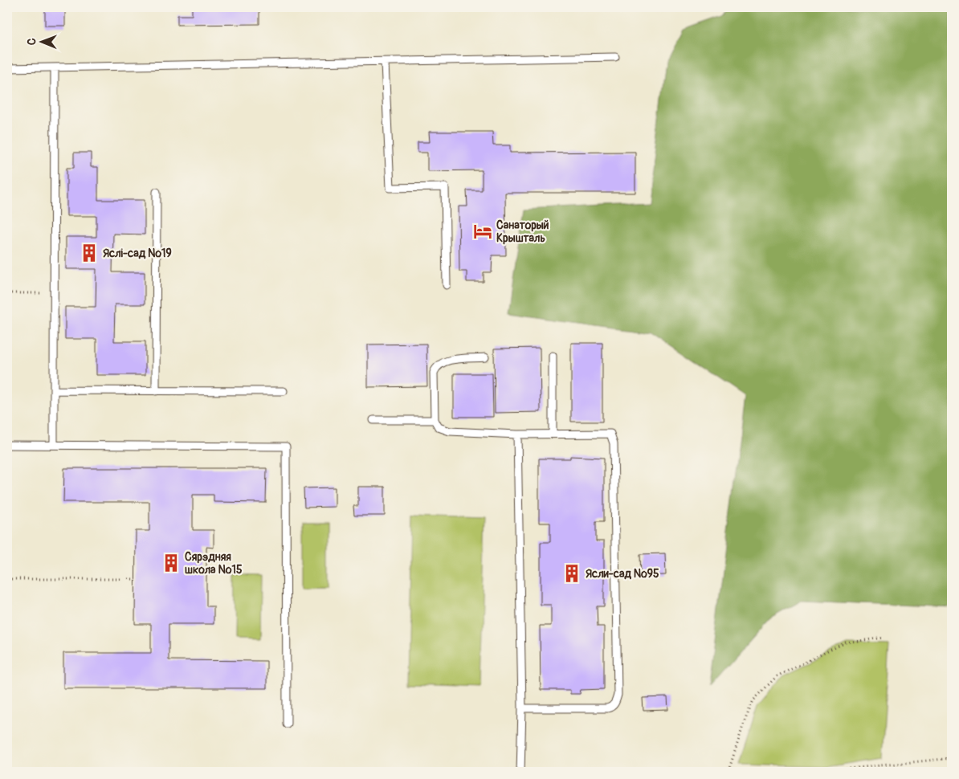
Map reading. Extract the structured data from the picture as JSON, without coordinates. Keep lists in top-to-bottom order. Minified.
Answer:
{"places":{"hotel":["Санаторый Крышталь"],"building":["Яслі-сад №19","Сярэдняя школа №15","Ясли-сад №95"]},"north":"left"}
